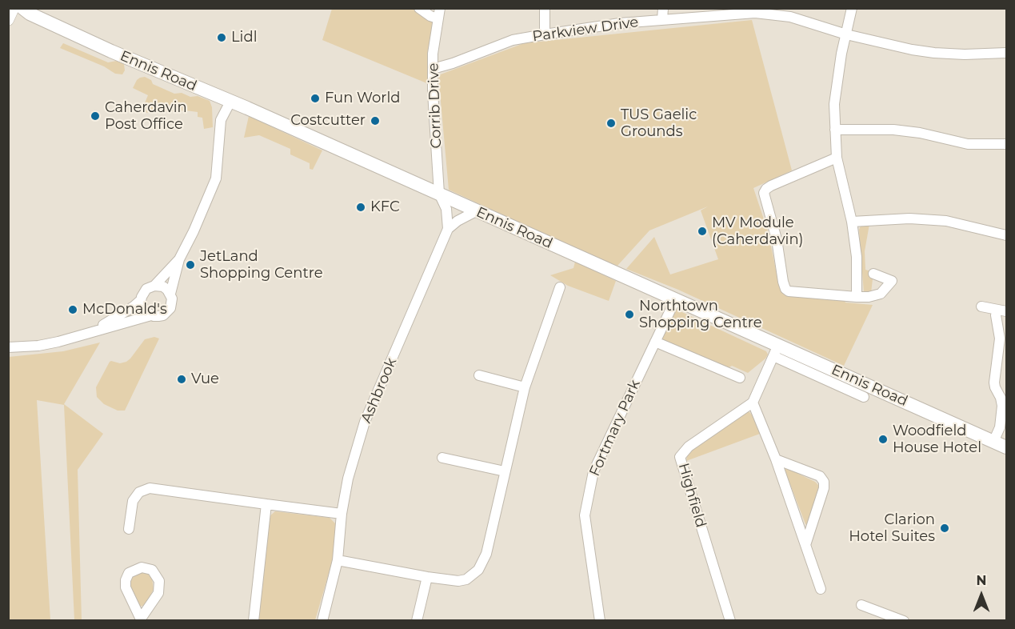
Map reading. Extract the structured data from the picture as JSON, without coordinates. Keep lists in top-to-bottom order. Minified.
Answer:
{"streets":{"main road":["Ennis Road"],"street":["Parkview Drive","Corrib Drive","Ashbrook","Fortmary Park","Highfield"]},"crossings":[["Parkview Drive","Corrib Drive"],["Ennis Road","Corrib Drive"],["Ennis Road","Fortmary Park"]],"places":["Lidl","Fun World","Caherdavin Post Office","Costcutter","TUS Gaelic Grounds","KFC","MV Module (Caherdavin)","JetLand Shopping Centre","McDonald's","Northtown Shopping Centre","Vue","Woodfield House Hotel","Clarion Hotel Suites"],"north":"top"}
